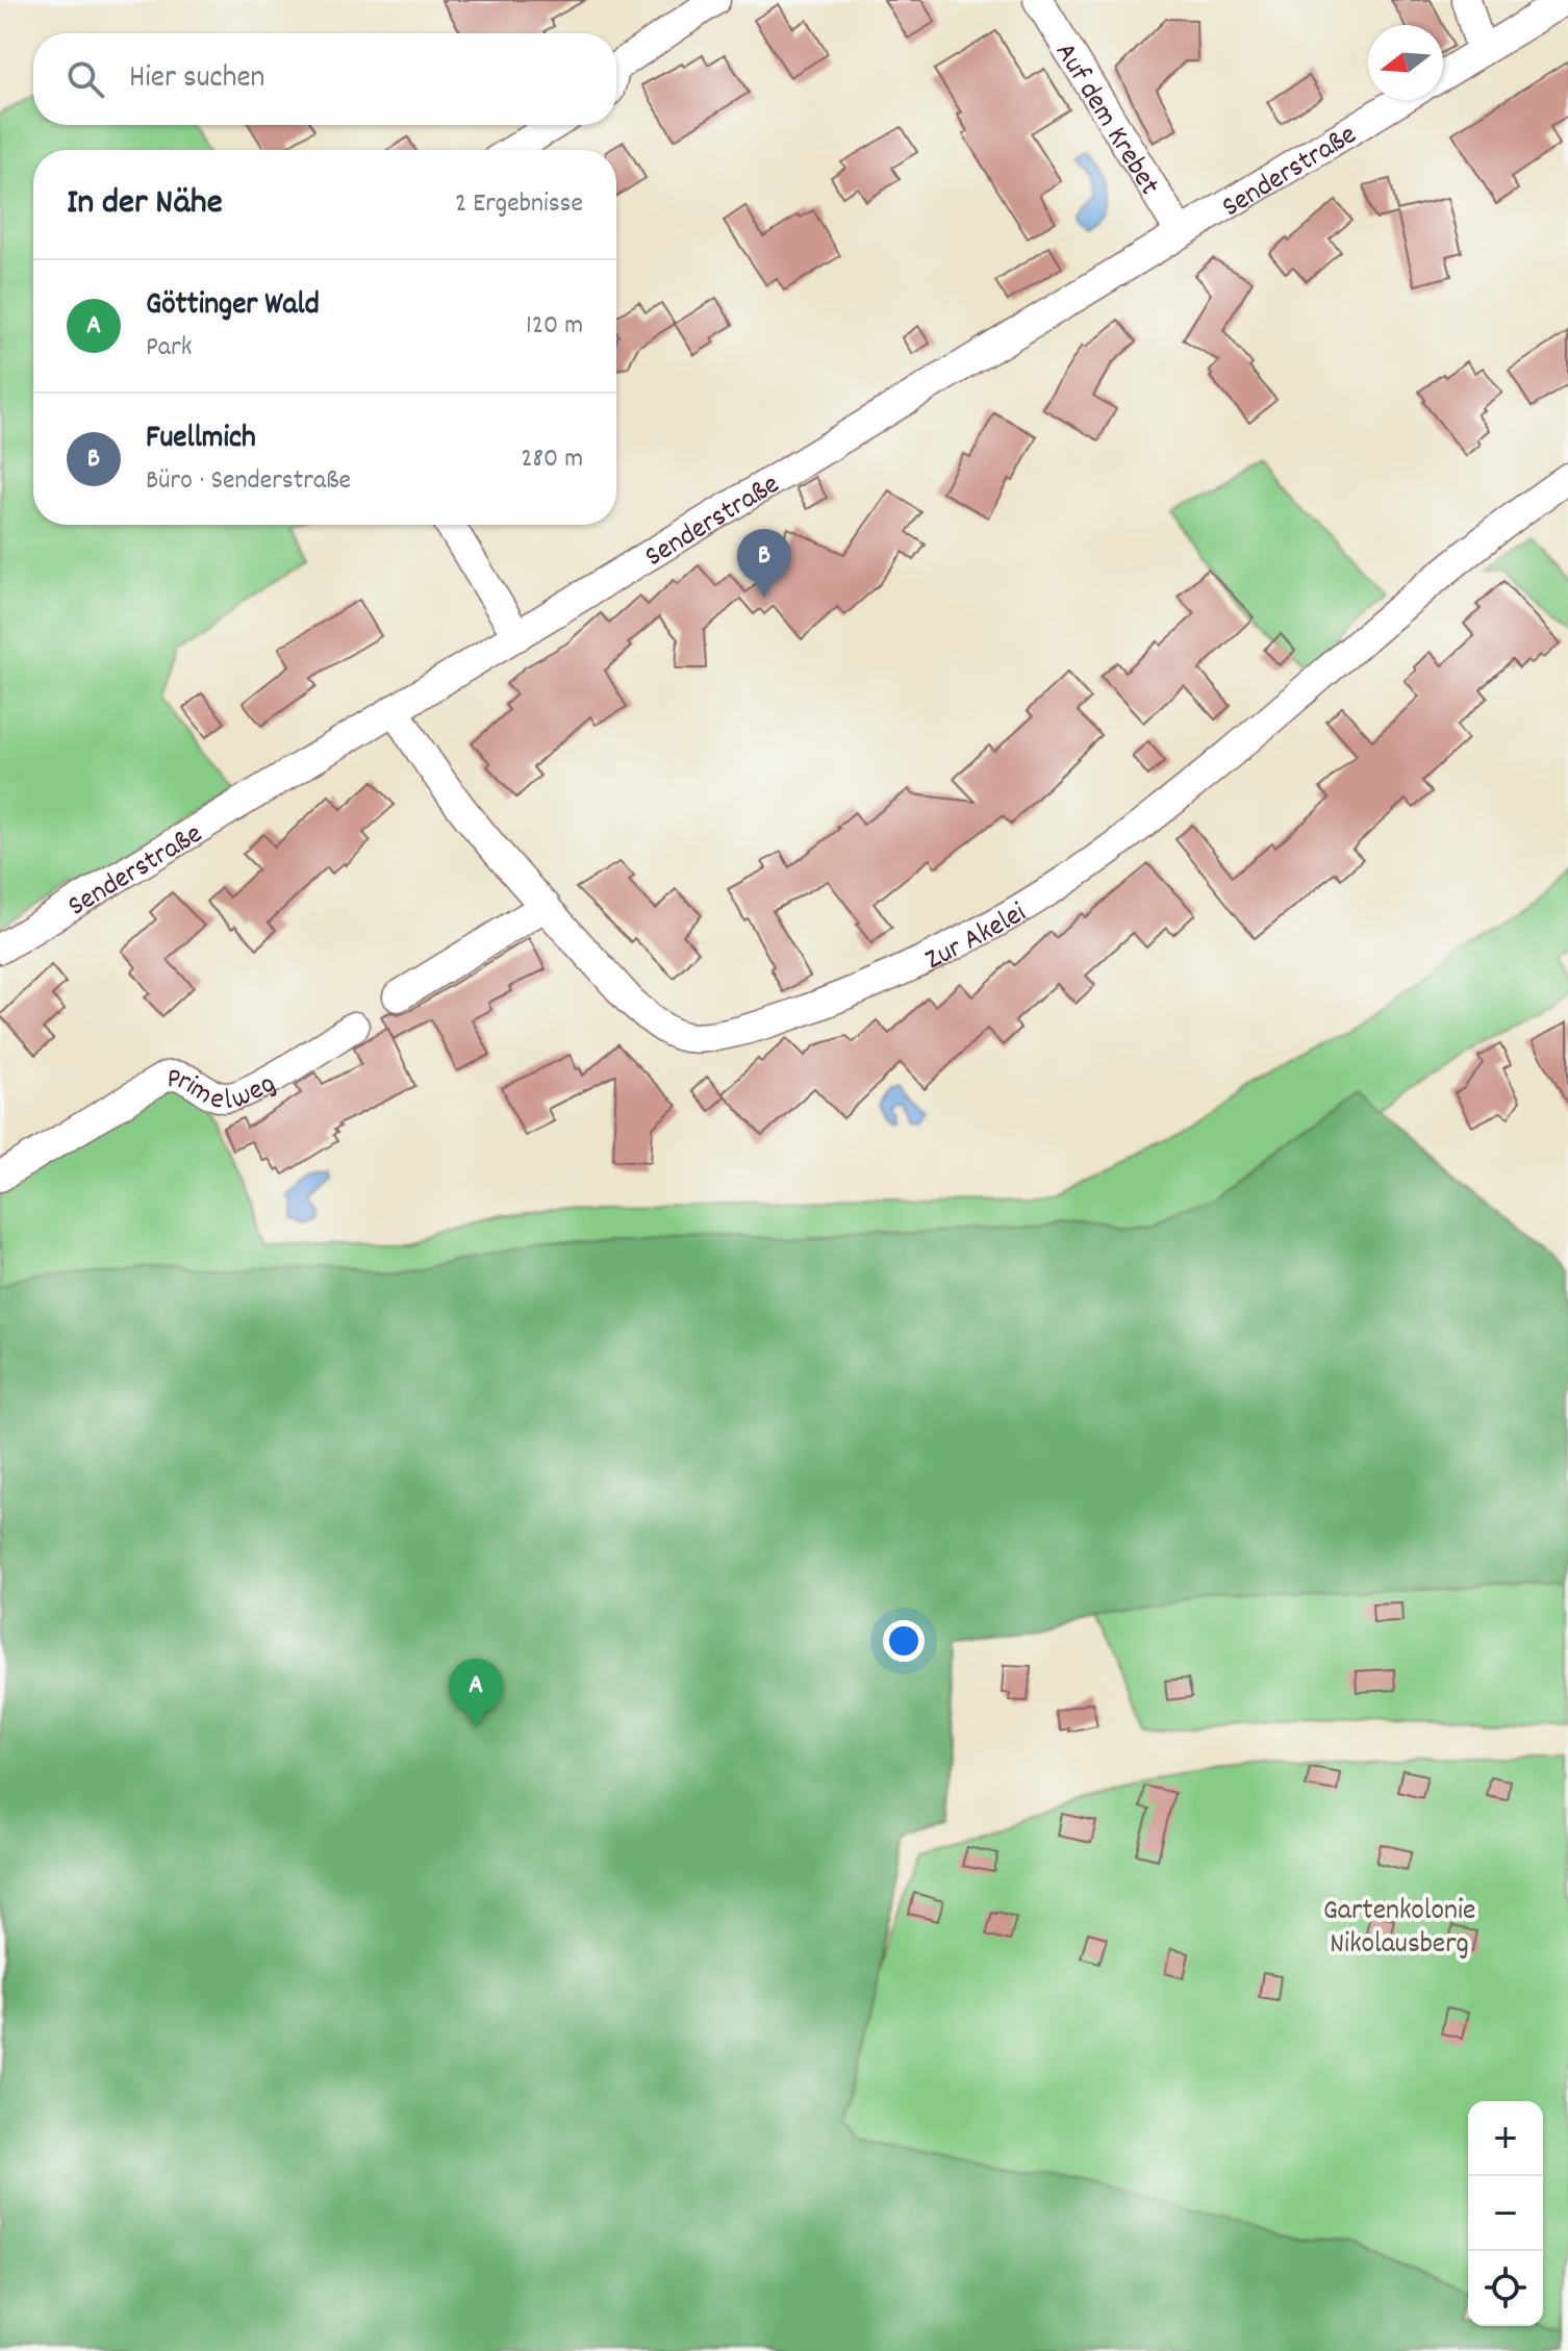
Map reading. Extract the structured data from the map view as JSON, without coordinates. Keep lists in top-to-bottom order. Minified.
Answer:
{"streets":{"street":["Auf dem Krebet","Senderstraße","Zur Akelei","Primelweg"]},"crossings":[["Auf dem Krebet","Senderstraße"],["Senderstraße","Zur Akelei"]],"parks":["Gartenkolonie Nikolausberg"],"north":"left","page":{"search":"Hier suchen","heading":["In der Nähe","2 Ergebnisse"],"list":[{"mark":"A","name":"Göttinger Wald","note":"Park","value":"120 m"},{"mark":"B","name":"Fuellmich","note":"Büro · Senderstraße","value":"280 m"}],"pins":["B","A"],"map_buttons":["+","−"]}}
